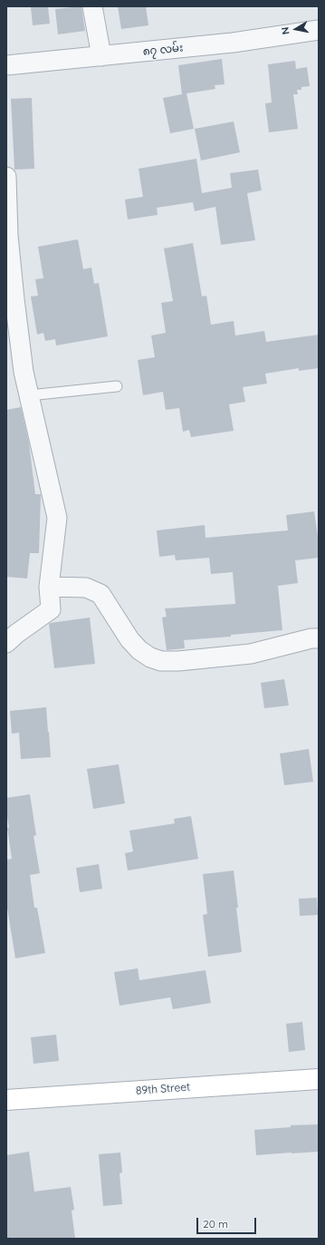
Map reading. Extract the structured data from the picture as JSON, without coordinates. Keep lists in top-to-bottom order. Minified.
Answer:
{"streets":{"main road":["89th Street"],"street":["၈၇ လမ်း"]},"scale_bar":"20 m","north":"left"}
